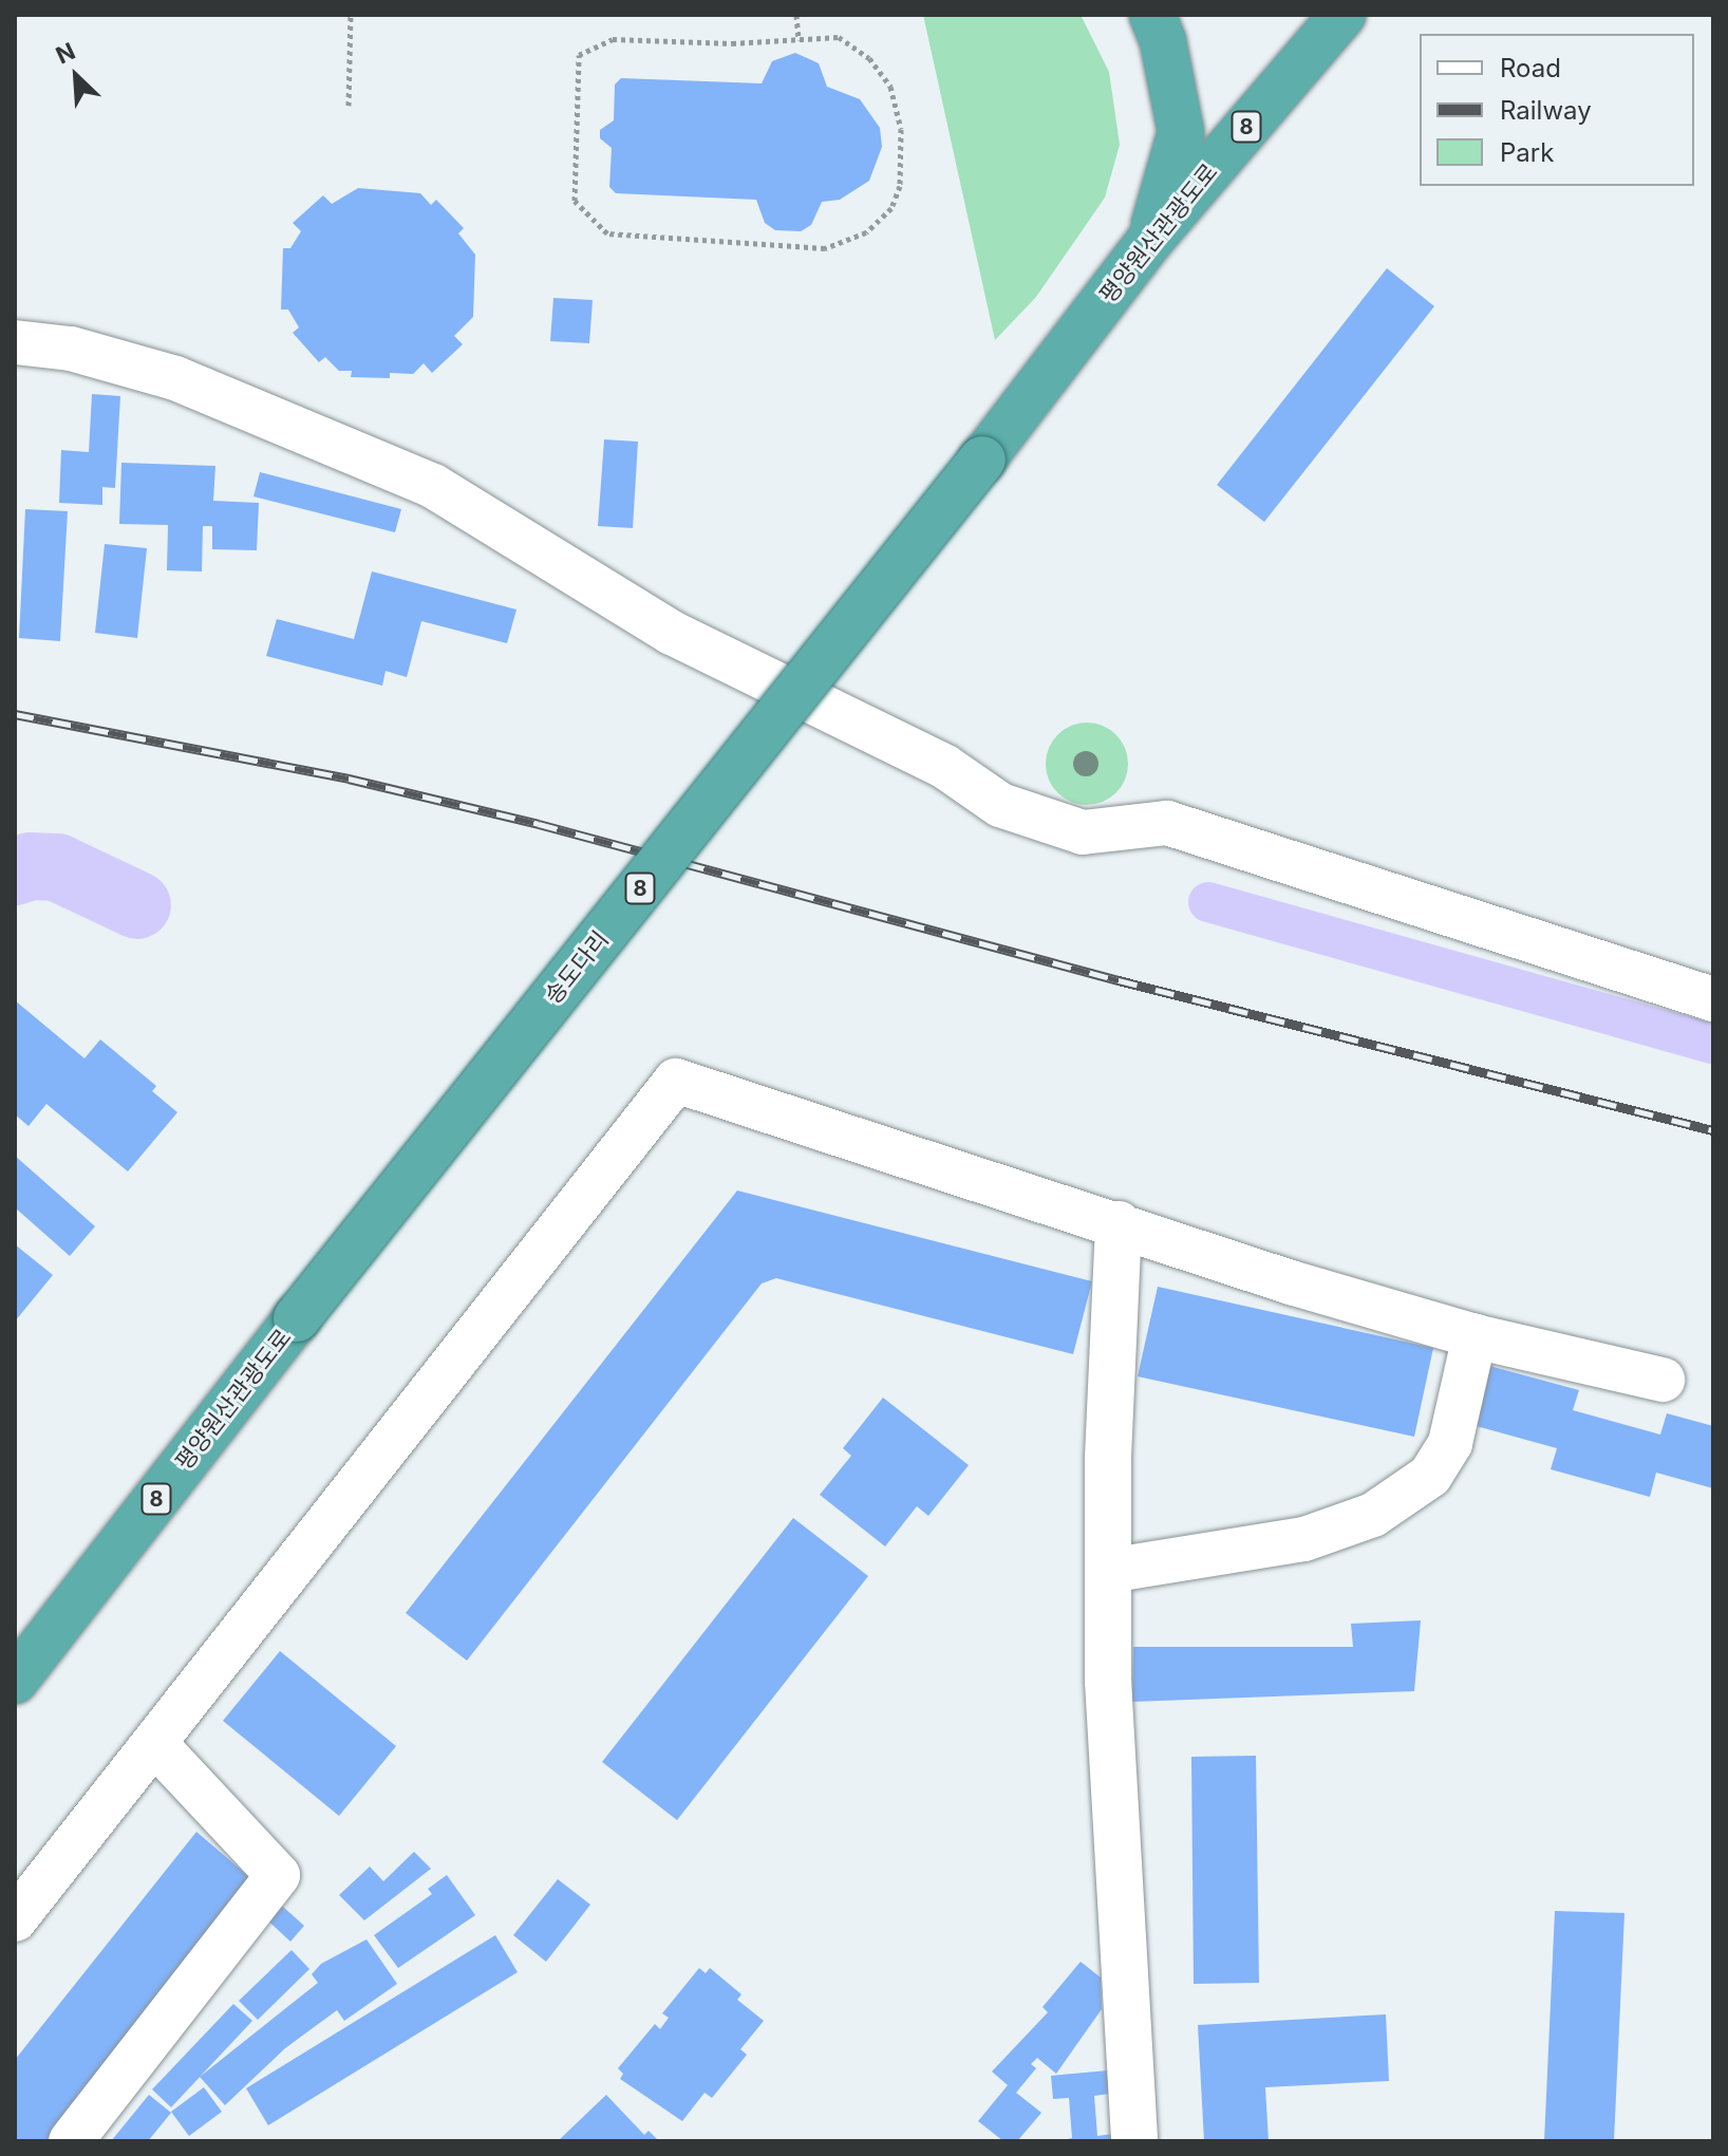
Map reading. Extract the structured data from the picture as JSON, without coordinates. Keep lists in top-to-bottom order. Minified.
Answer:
{"streets":{"highway":["8","평양원산관광도로","송도다리"]},"crossings":[["8","평양원산관광도로"],["평양원산관광도로","송도다리"]],"legend":["Road","Railway","Park"],"north":"top left"}
